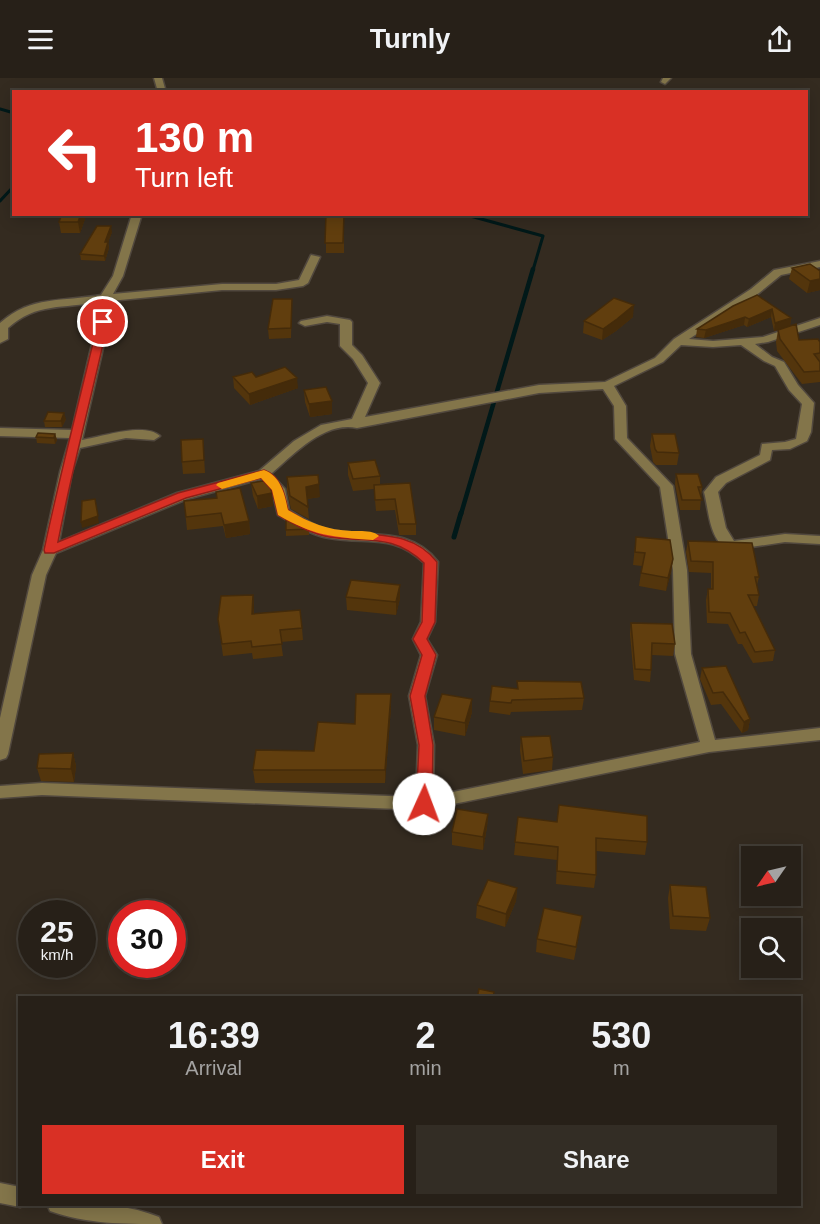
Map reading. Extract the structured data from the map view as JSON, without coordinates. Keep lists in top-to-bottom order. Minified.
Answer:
{"north":"bottom left","page":{"header":"Turnly","turn":["130 m","Turn left"],"speed":"25 km/h","limit":"30","eta":["16:39","Arrival","2","min","530","m"],"buttons":["Exit","Share"]}}
